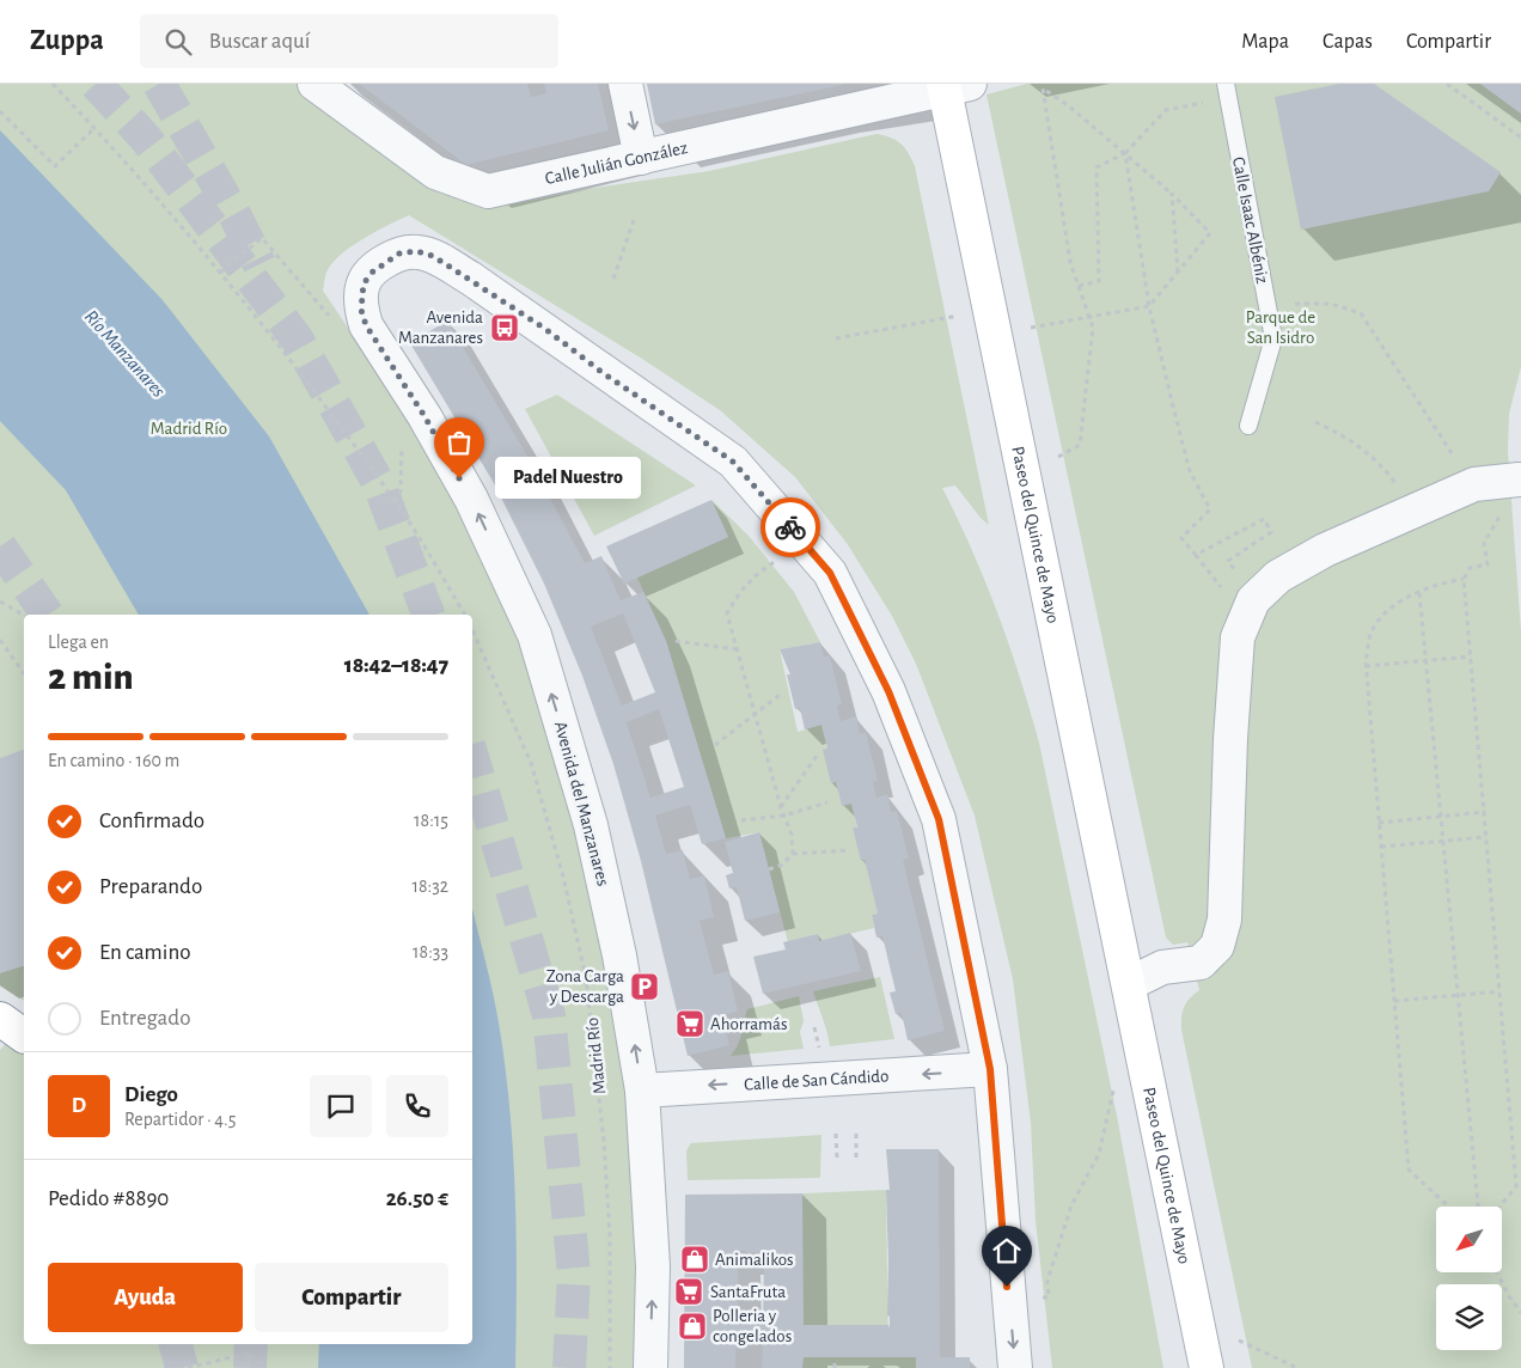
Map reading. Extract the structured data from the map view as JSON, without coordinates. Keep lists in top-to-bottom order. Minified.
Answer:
{"streets":{"street":["Calle Julián González","Paseo del Quince de Mayo","Avenida del Manzanares","Calle de San Cándido"],"lane":["Calle Isaac Albéniz"],"path":["Madrid Río"]},"crossings":[["Calle Julián González","Paseo del Quince de Mayo"],["Avenida del Manzanares","Calle de San Cándido"]],"one_way":["Calle de San Cándido"],"water":["Río Manzanares"],"parks":["Parque de San Isidro","Madrid Río"],"places":{"bus stop":["Avenida Manzanares"],"other":["Padel Nuestro"],"parking":["Zona Carga y Descarga"],"supermarket":["Ahorramás","SantaFruta"],"shop":["Animalikos","Polleria y congelados"]},"north":"bottom left","page":{"header":"Zuppa","search":"Buscar aquí","nav":["Mapa","Capas","Compartir"],"bubble":"Padel Nuestro","heading":["2 min","Llega en","18:42–18:47"],"panel":["Diego","Repartidor · 4.5","Pedido #8890","26.50 €"],"bar":"En camino · 160 m","list":[["Confirmado","18:15"],["Preparando","18:32"],["En camino","18:33"],"Entregado"],"round":"D","buttons":["Ayuda","Compartir"]}}
